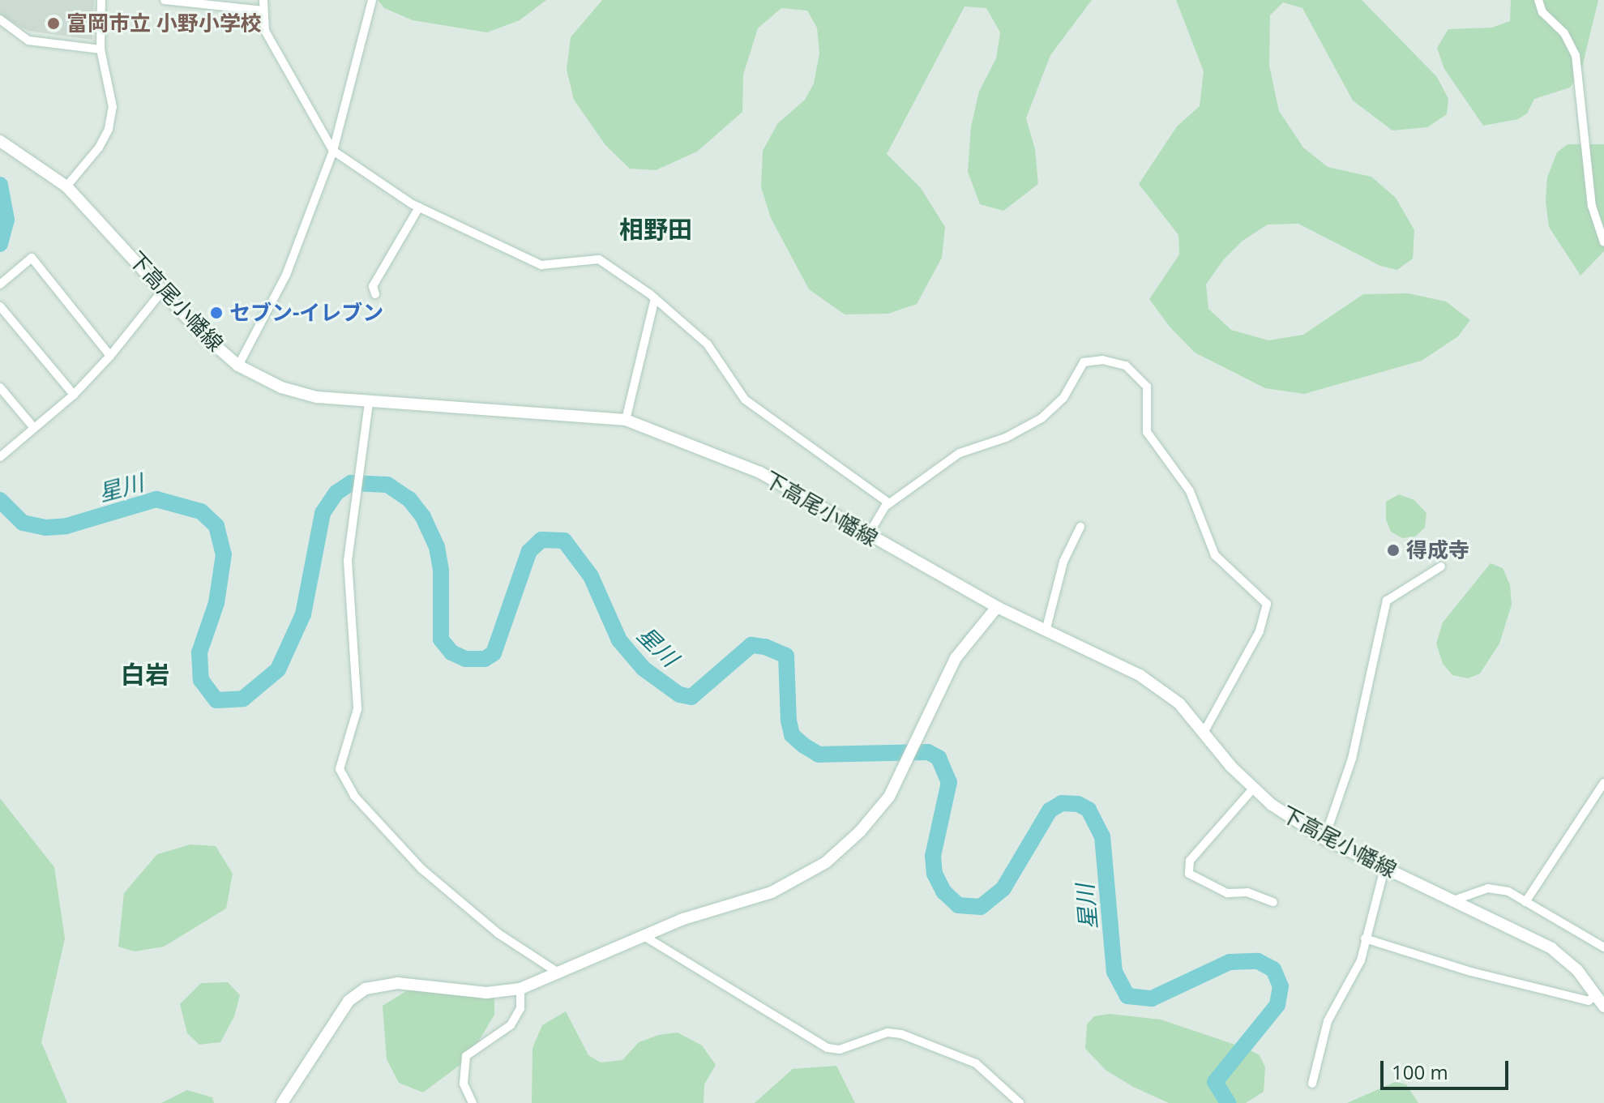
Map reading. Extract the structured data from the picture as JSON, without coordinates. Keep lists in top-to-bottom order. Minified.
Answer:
{"streets":{"main road":["下高尾小幡線"]},"districts":["相野田","白岩"],"water":["星川"],"places":["富岡市立 小野小学校","セブン-イレブン","得成寺"],"scale_bar":"100 m"}
